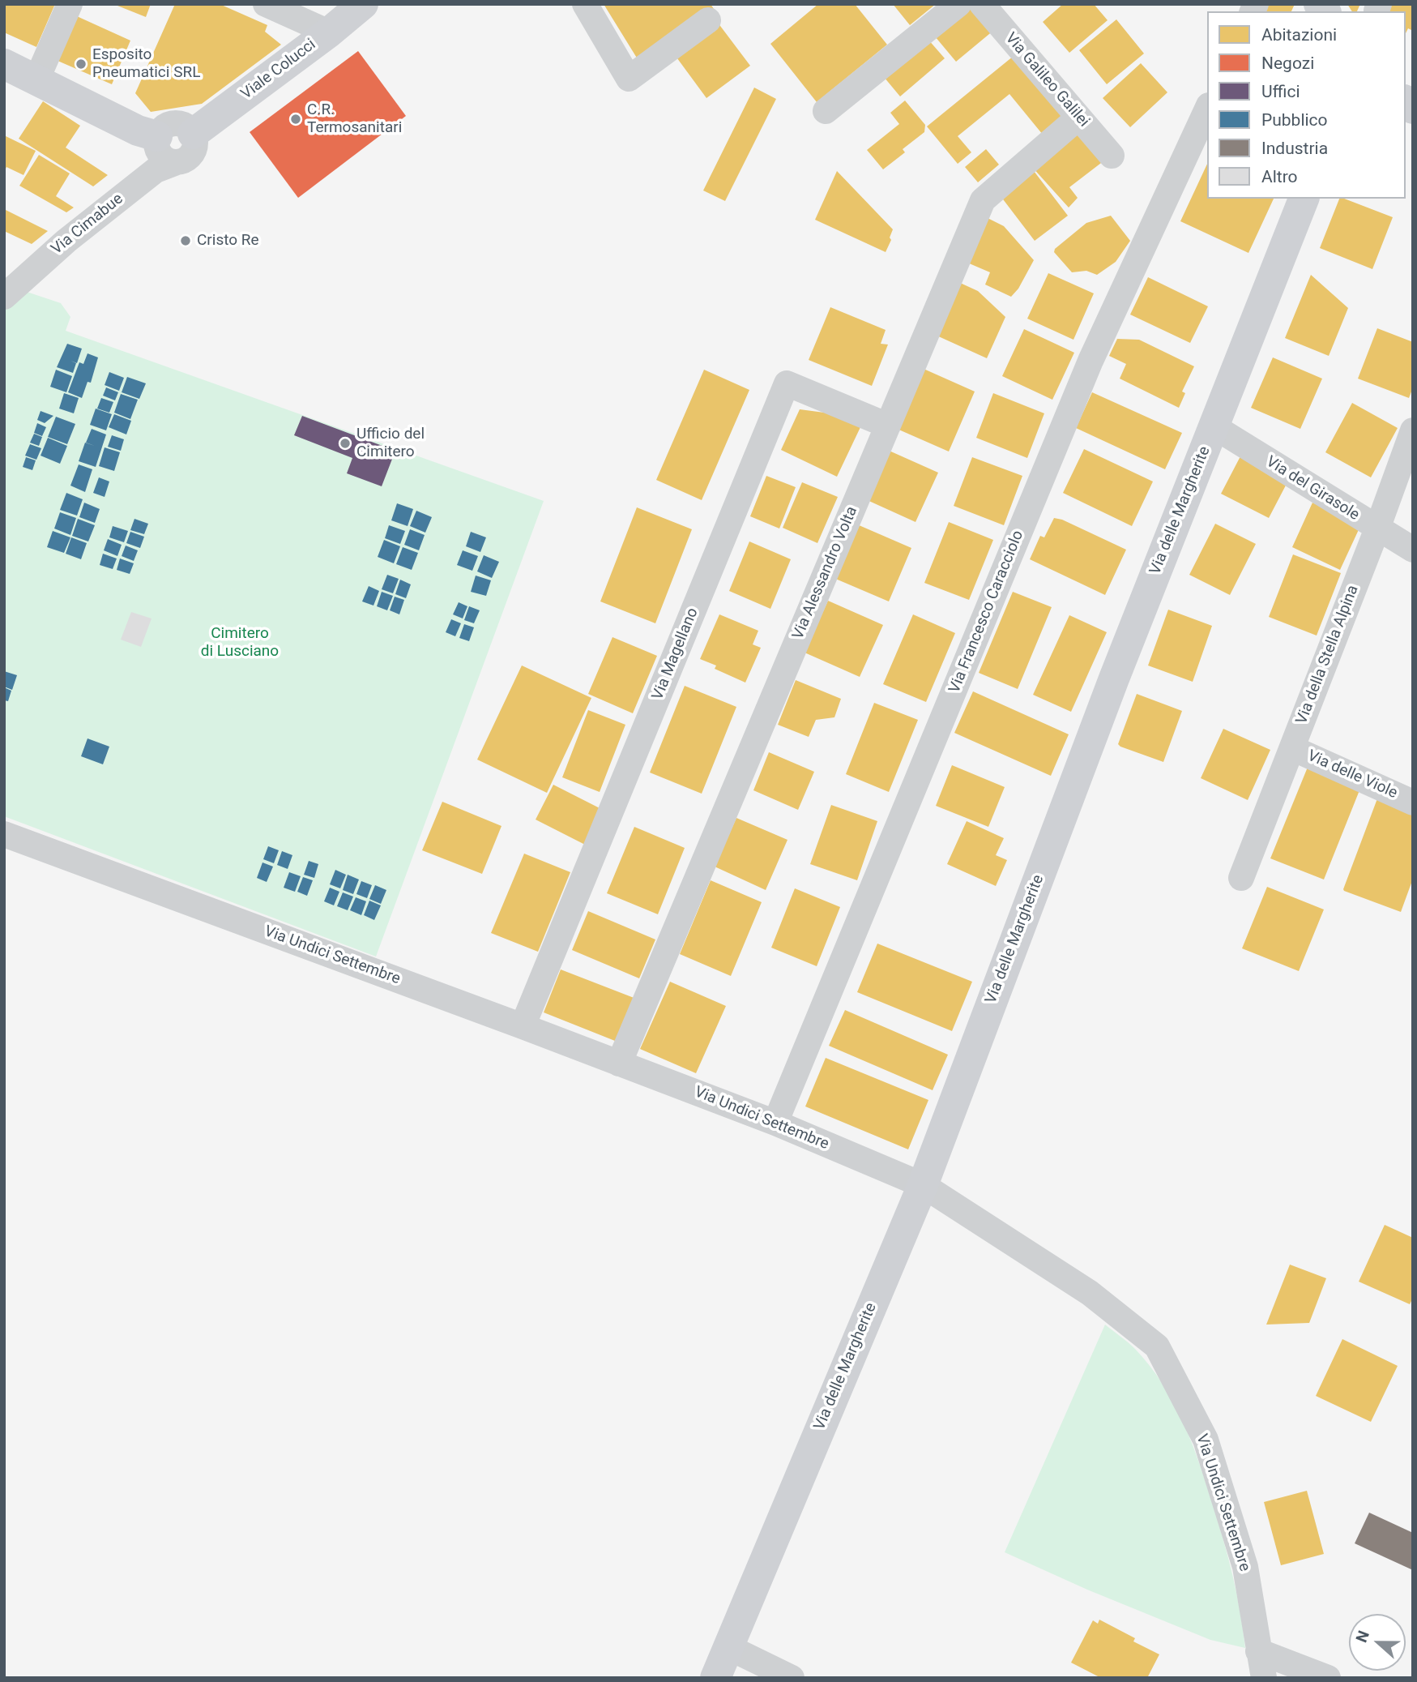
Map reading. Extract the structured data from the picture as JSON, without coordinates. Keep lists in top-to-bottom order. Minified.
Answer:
{"streets":{"street":["Viale Colucci","Via Galileo Galilei","Via Cimabue","Via del Girasole","Via delle Margherite","Via Alessandro Volta","Via Francesco Caracciolo","Via Magellano","Via della Stella Alpina","Via delle Viole","Via Undici Settembre"]},"crossings":[["Viale Colucci","Via Cimabue"],["Via Galileo Galilei","Via Alessandro Volta"],["Via del Girasole","Via delle Margherite"],["Via del Girasole","Via della Stella Alpina"],["Via delle Margherite","Via Undici Settembre"],["Via Alessandro Volta","Via Magellano"],["Via Alessandro Volta","Via Undici Settembre"],["Via Francesco Caracciolo","Via Undici Settembre"],["Via Magellano","Via Undici Settembre"],["Via della Stella Alpina","Via delle Viole"]],"parks":["Cimitero di Lusciano"],"places":["Esposito Pneumatici SRL","C.R. Termosanitari","Cristo Re","Ufficio del Cimitero"],"legend":["Abitazioni","Negozi","Uffici","Pubblico","Industria","Altro"],"north":"left"}
